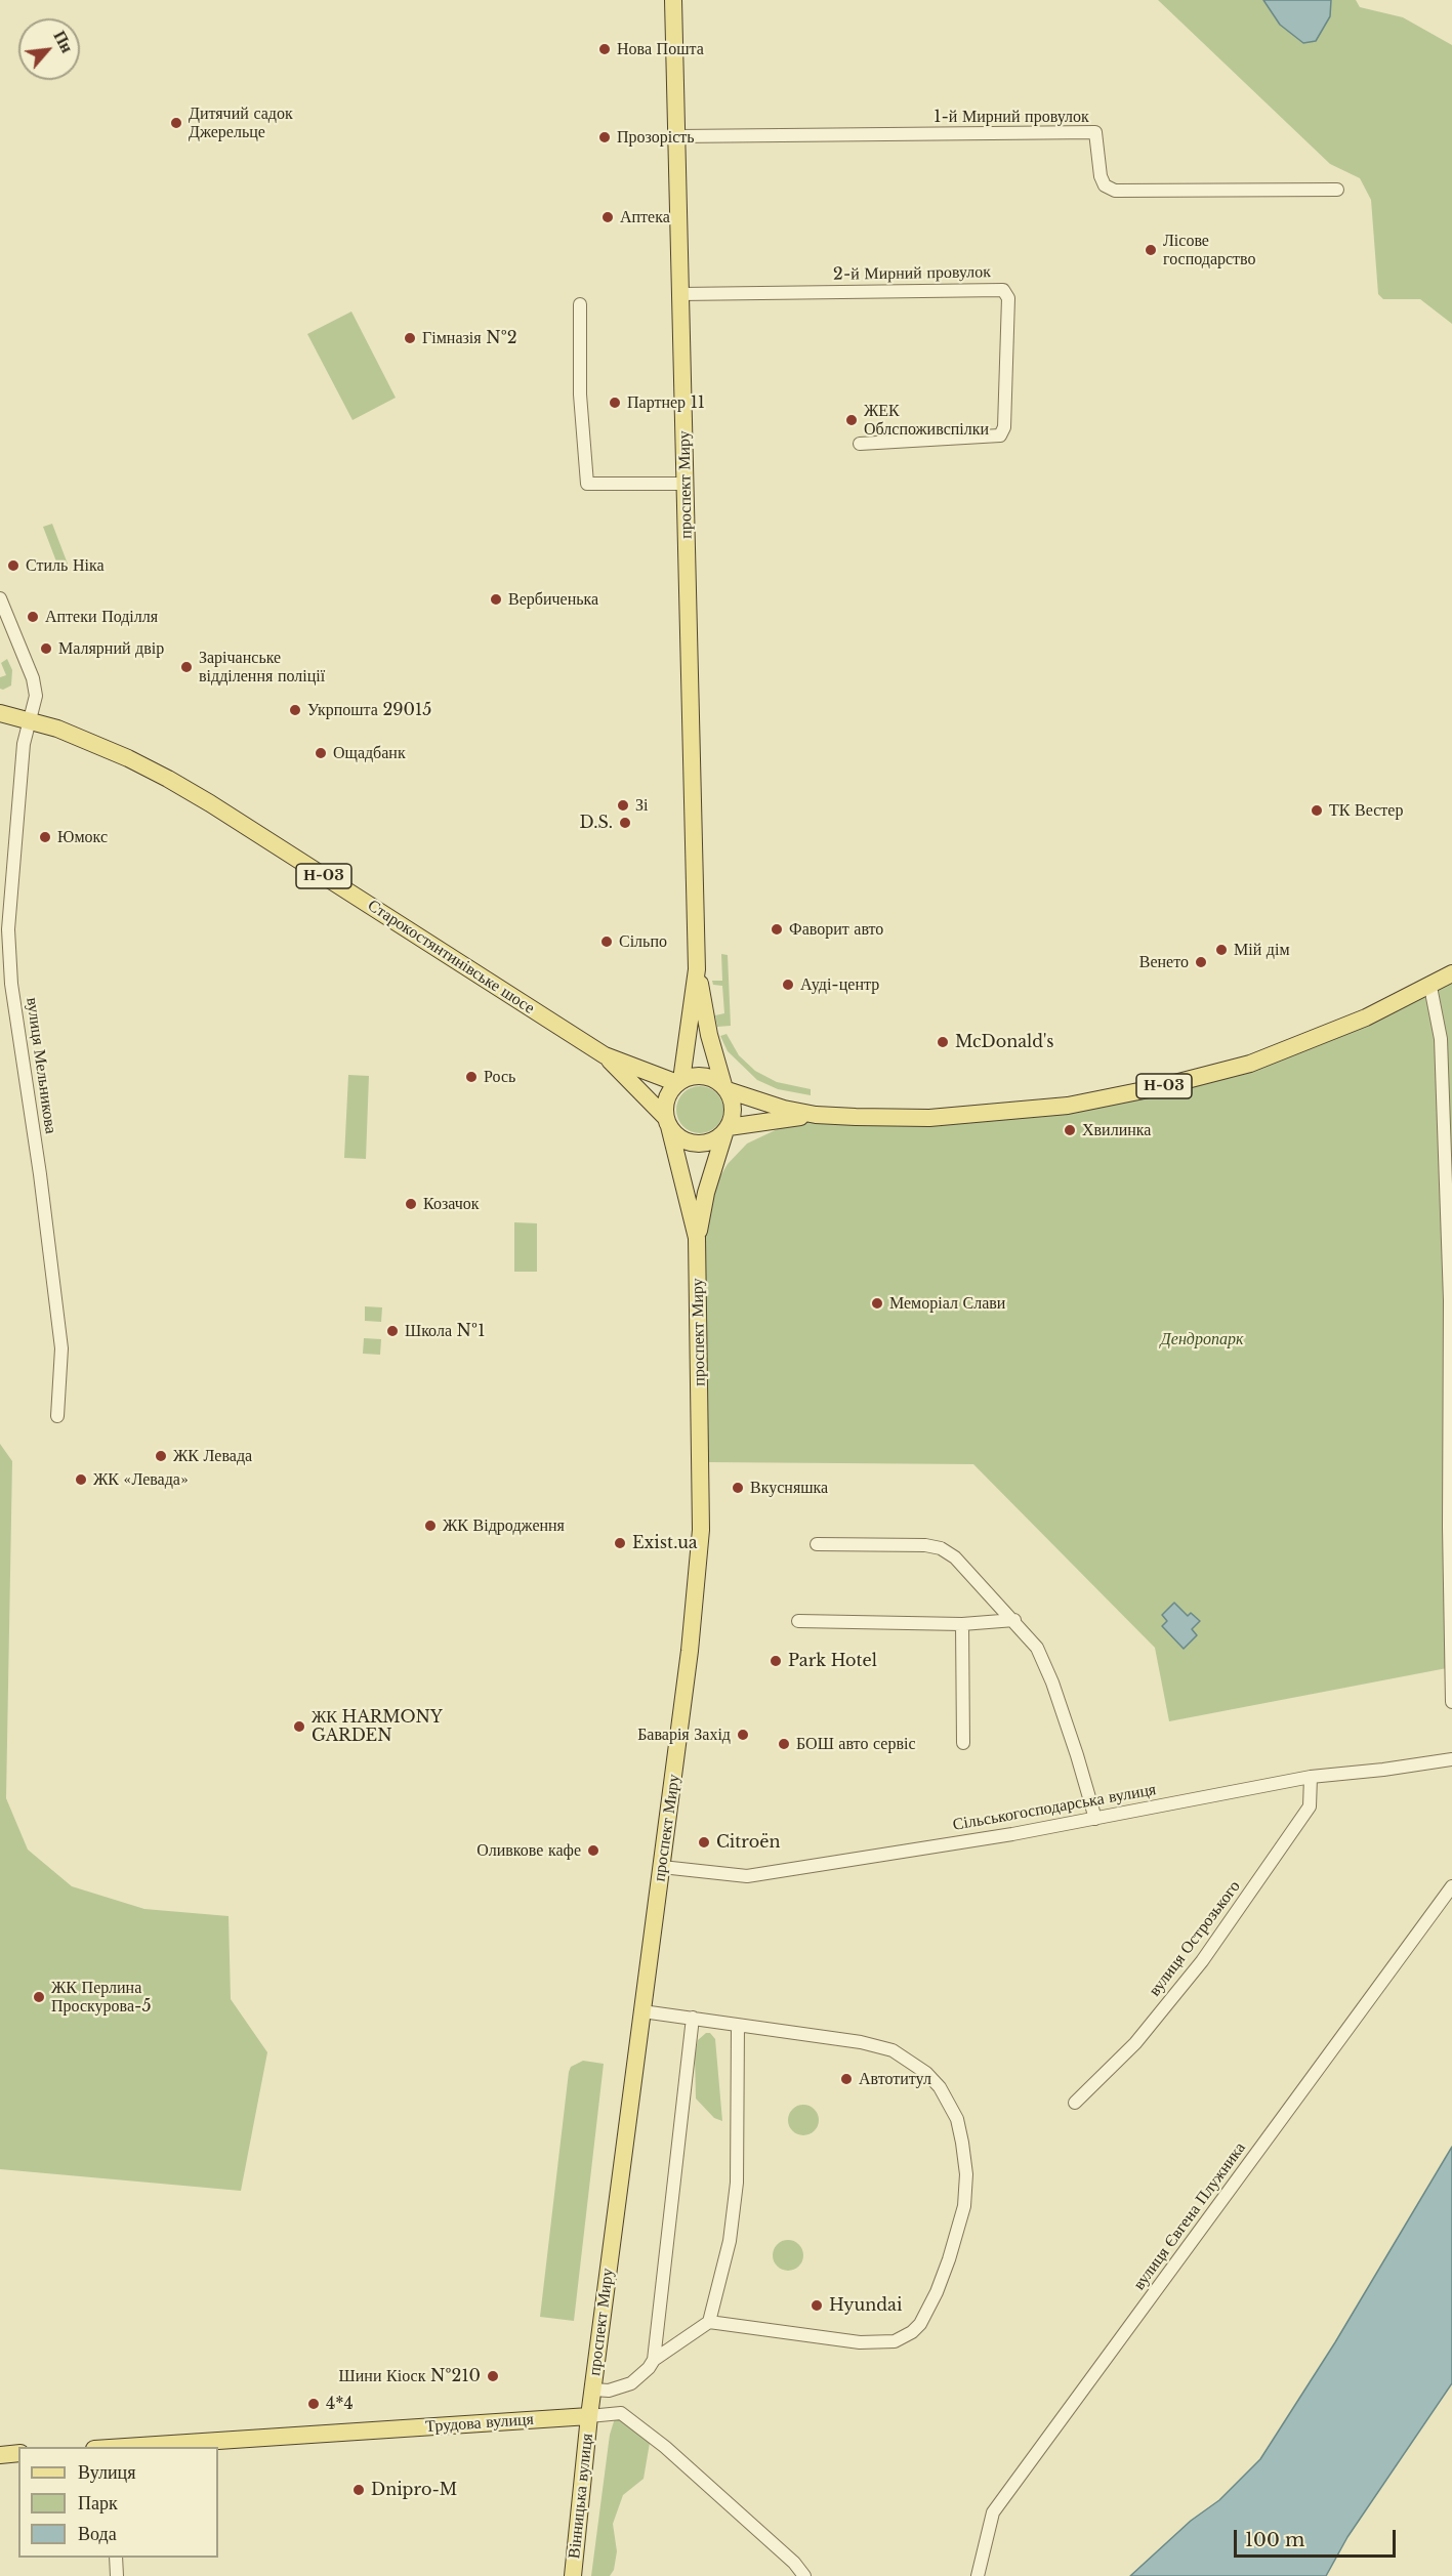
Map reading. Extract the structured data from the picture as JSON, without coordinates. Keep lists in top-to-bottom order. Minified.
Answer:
{"streets":{"main road":["проспект Миру","Н-03","Старокостянтинівське шосе","Трудова вулиця","Вінницька вулиця"],"street":["1-й Мирний провулок","2-й Мирний провулок","вулиця Мельникова","Сільськогосподарська вулиця","вулиця Острозького","вулиця Євгена Плужника"]},"crossings":[["1-й Мирний провулок","проспект Миру"],["2-й Мирний провулок","проспект Миру"],["проспект Миру","Н-03"],["проспект Миру","Сільськогосподарська вулиця"],["проспект Миру","Трудова вулиця"],["проспект Миру","Вінницька вулиця"],["Н-03","Старокостянтинівське шосе"],["Старокостянтинівське шосе","вулиця Мельникова"],["Сільськогосподарська вулиця","вулиця Острозького"],["Трудова вулиця","Вінницька вулиця"]],"parks":["Дендропарк"],"places":["Нова Пошта","Дитячий садок Джерельце","Прозорість","Аптека","Лісове господарство","Гімназія №2","Партнер 11","ЖЕК Облспоживспілки","Стиль Ніка","Вербиченька","Аптеки Поділля","Малярний двір","Зарічанське відділення поліції","Укрпошта 29015","Ощадбанк","Зі","ТК Вестер","D.S.","Юмокс","Фаворит авто","Сільпо","Мій дім","Венето","Ауді-центр","McDonald's","Рось","Хвилинка","Козачок","Меморіал Слави","Школа №1","ЖК Левада","ЖК «Левада»","Вкусняшка","ЖК Відродження","Exist.ua","Park Hotel","ЖК HARMONY GARDEN","Баварія Захід","БОШ авто сервіс","Citroën","Оливкове кафе","ЖК Перлина Проскурова-5","Автотитул","Hyundai","Шини Кіоск №210","4*4","Dnipro-M"],"legend":["Вулиця","Парк","Вода"],"scale_bar":"100 m","north":"top right"}
